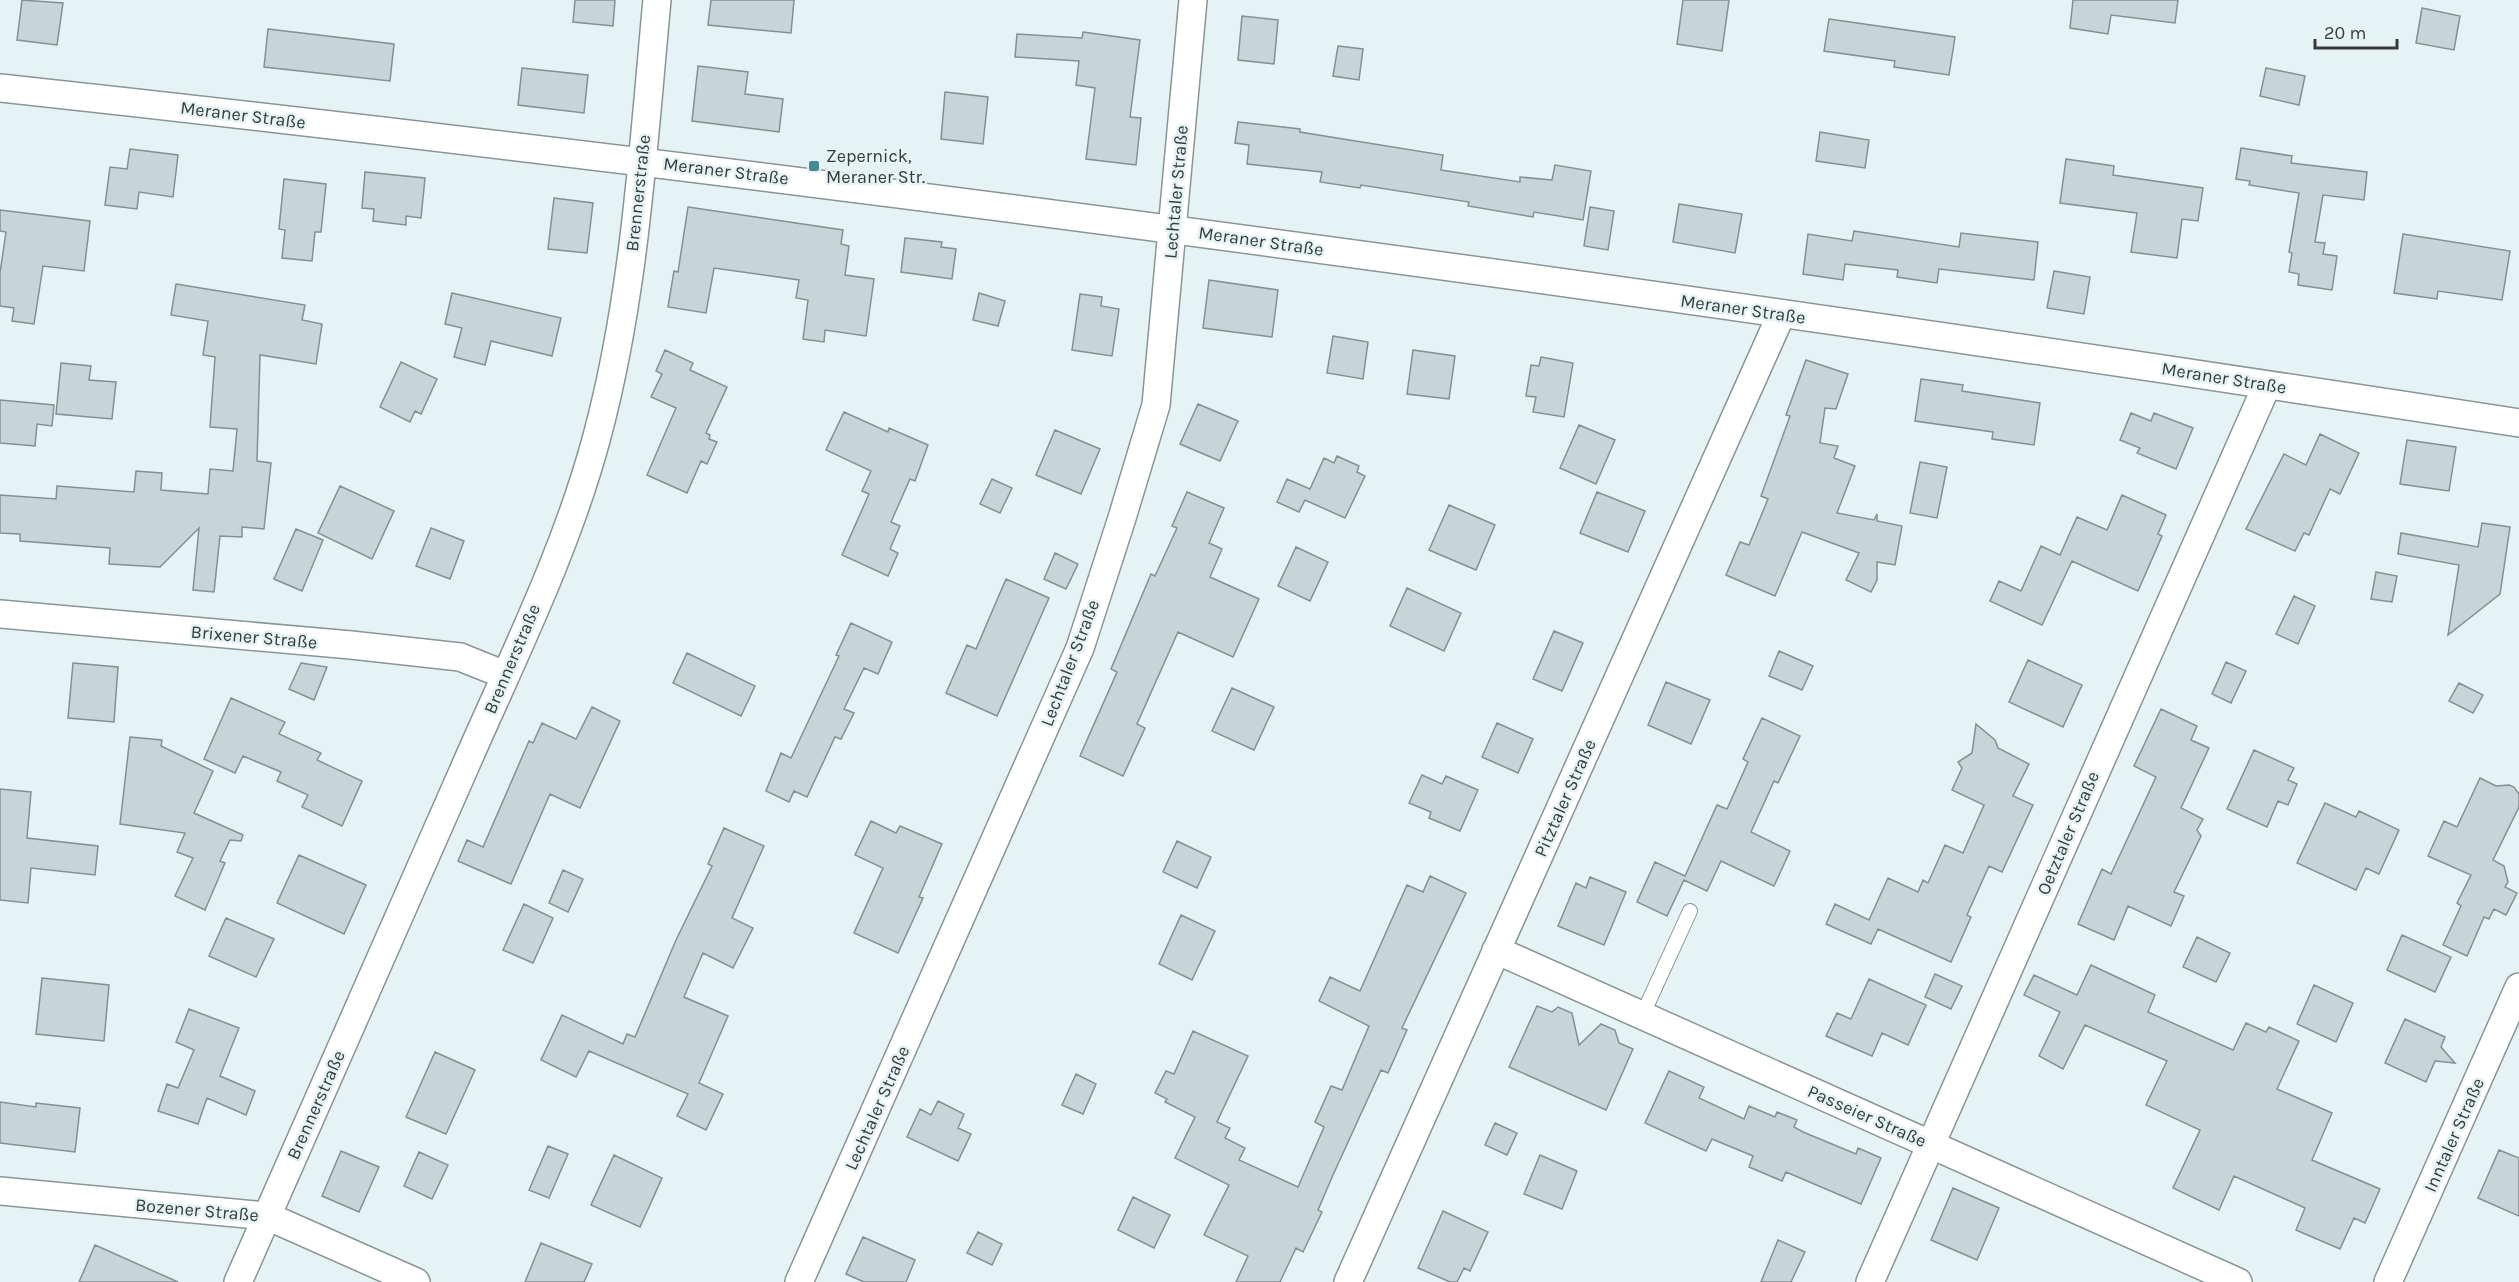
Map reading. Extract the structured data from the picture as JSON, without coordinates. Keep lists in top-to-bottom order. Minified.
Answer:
{"streets":{"street":["Meraner Straße","Lechtaler Straße","Brennerstraße","Brixener Straße","Pitztaler Straße","Oetztaler Straße","Passeier Straße","Inntaler Straße","Bozener Straße"]},"crossings":[["Meraner Straße","Lechtaler Straße"],["Meraner Straße","Brennerstraße"],["Meraner Straße","Pitztaler Straße"],["Meraner Straße","Oetztaler Straße"],["Brennerstraße","Brixener Straße"],["Brennerstraße","Bozener Straße"],["Pitztaler Straße","Passeier Straße"],["Oetztaler Straße","Passeier Straße"]],"places":{"transit":["Zepernick, Meraner Str."]},"scale_bar":"20 m"}
